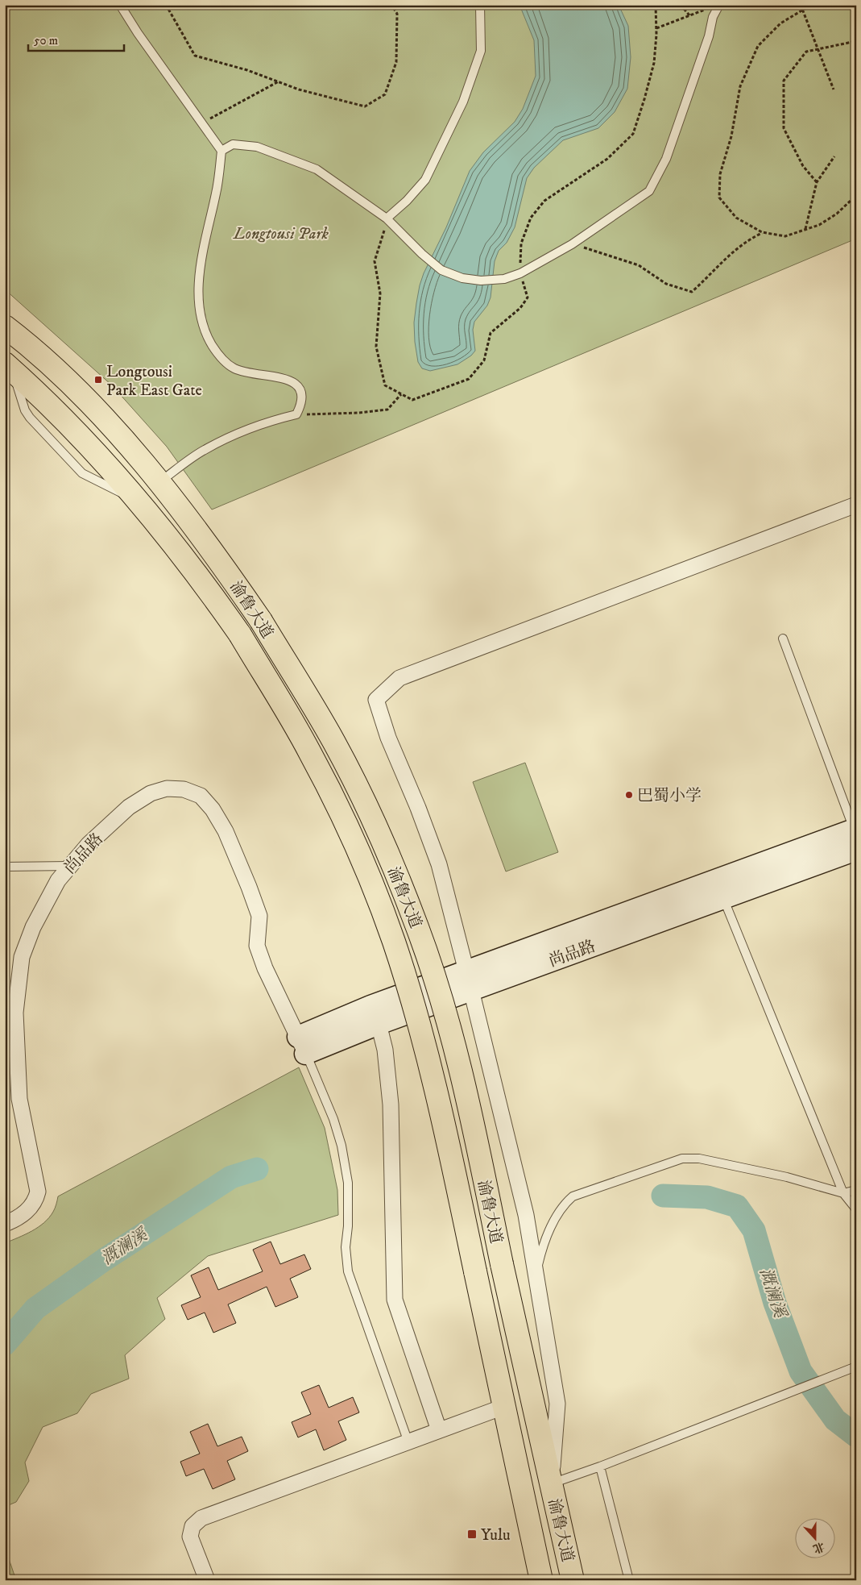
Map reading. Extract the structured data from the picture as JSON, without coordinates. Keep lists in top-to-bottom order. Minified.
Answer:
{"streets":{"highway":["渝鲁大道"],"main road":["尚品路"]},"water":["溉澜溪"],"parks":["Longtousi Park"],"places":{"transit":["Longtousi Park East Gate","Yulu"],"other":["巴蜀小学"]},"scale_bar":"50 m","north":"bottom"}
